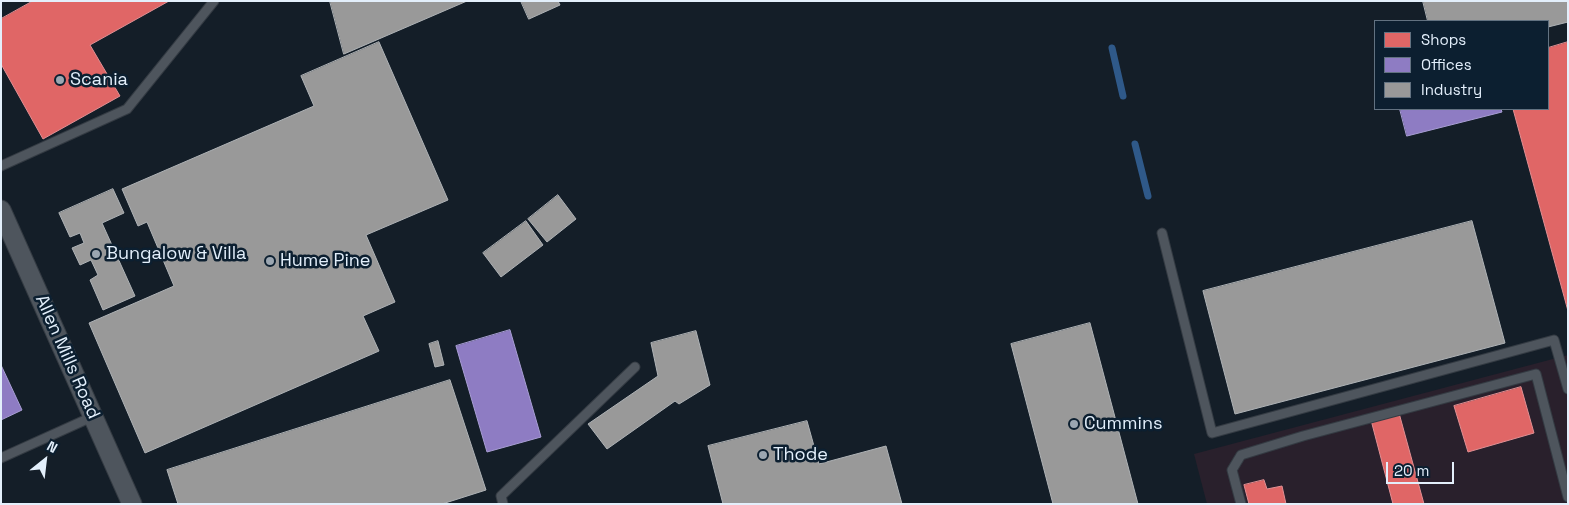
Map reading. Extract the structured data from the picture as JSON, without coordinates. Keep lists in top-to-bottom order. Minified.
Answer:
{"streets":{"street":["Allen Mills Road"]},"places":["Scania","Bungalow & Villa","Hume Pine","Cummins","Thode"],"legend":["Shops","Offices","Industry"],"scale_bar":"20 m","north":"top right"}
